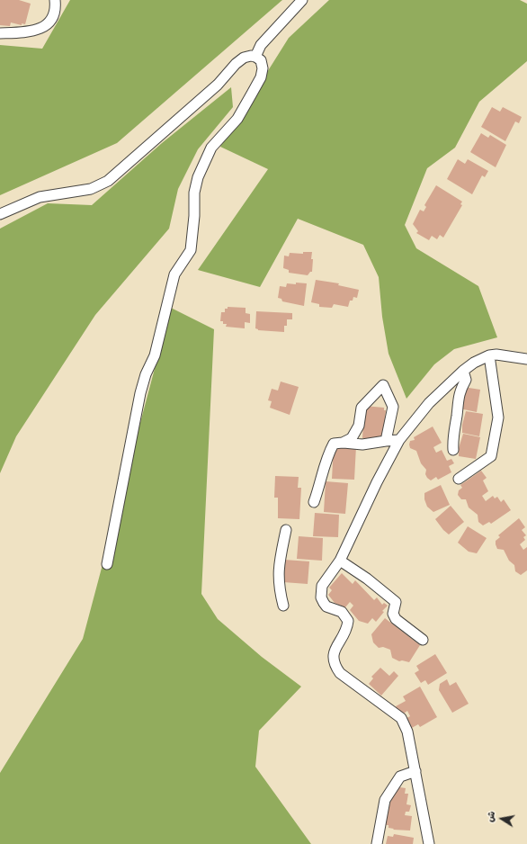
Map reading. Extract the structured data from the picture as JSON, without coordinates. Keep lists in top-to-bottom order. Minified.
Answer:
{"north":"left"}
